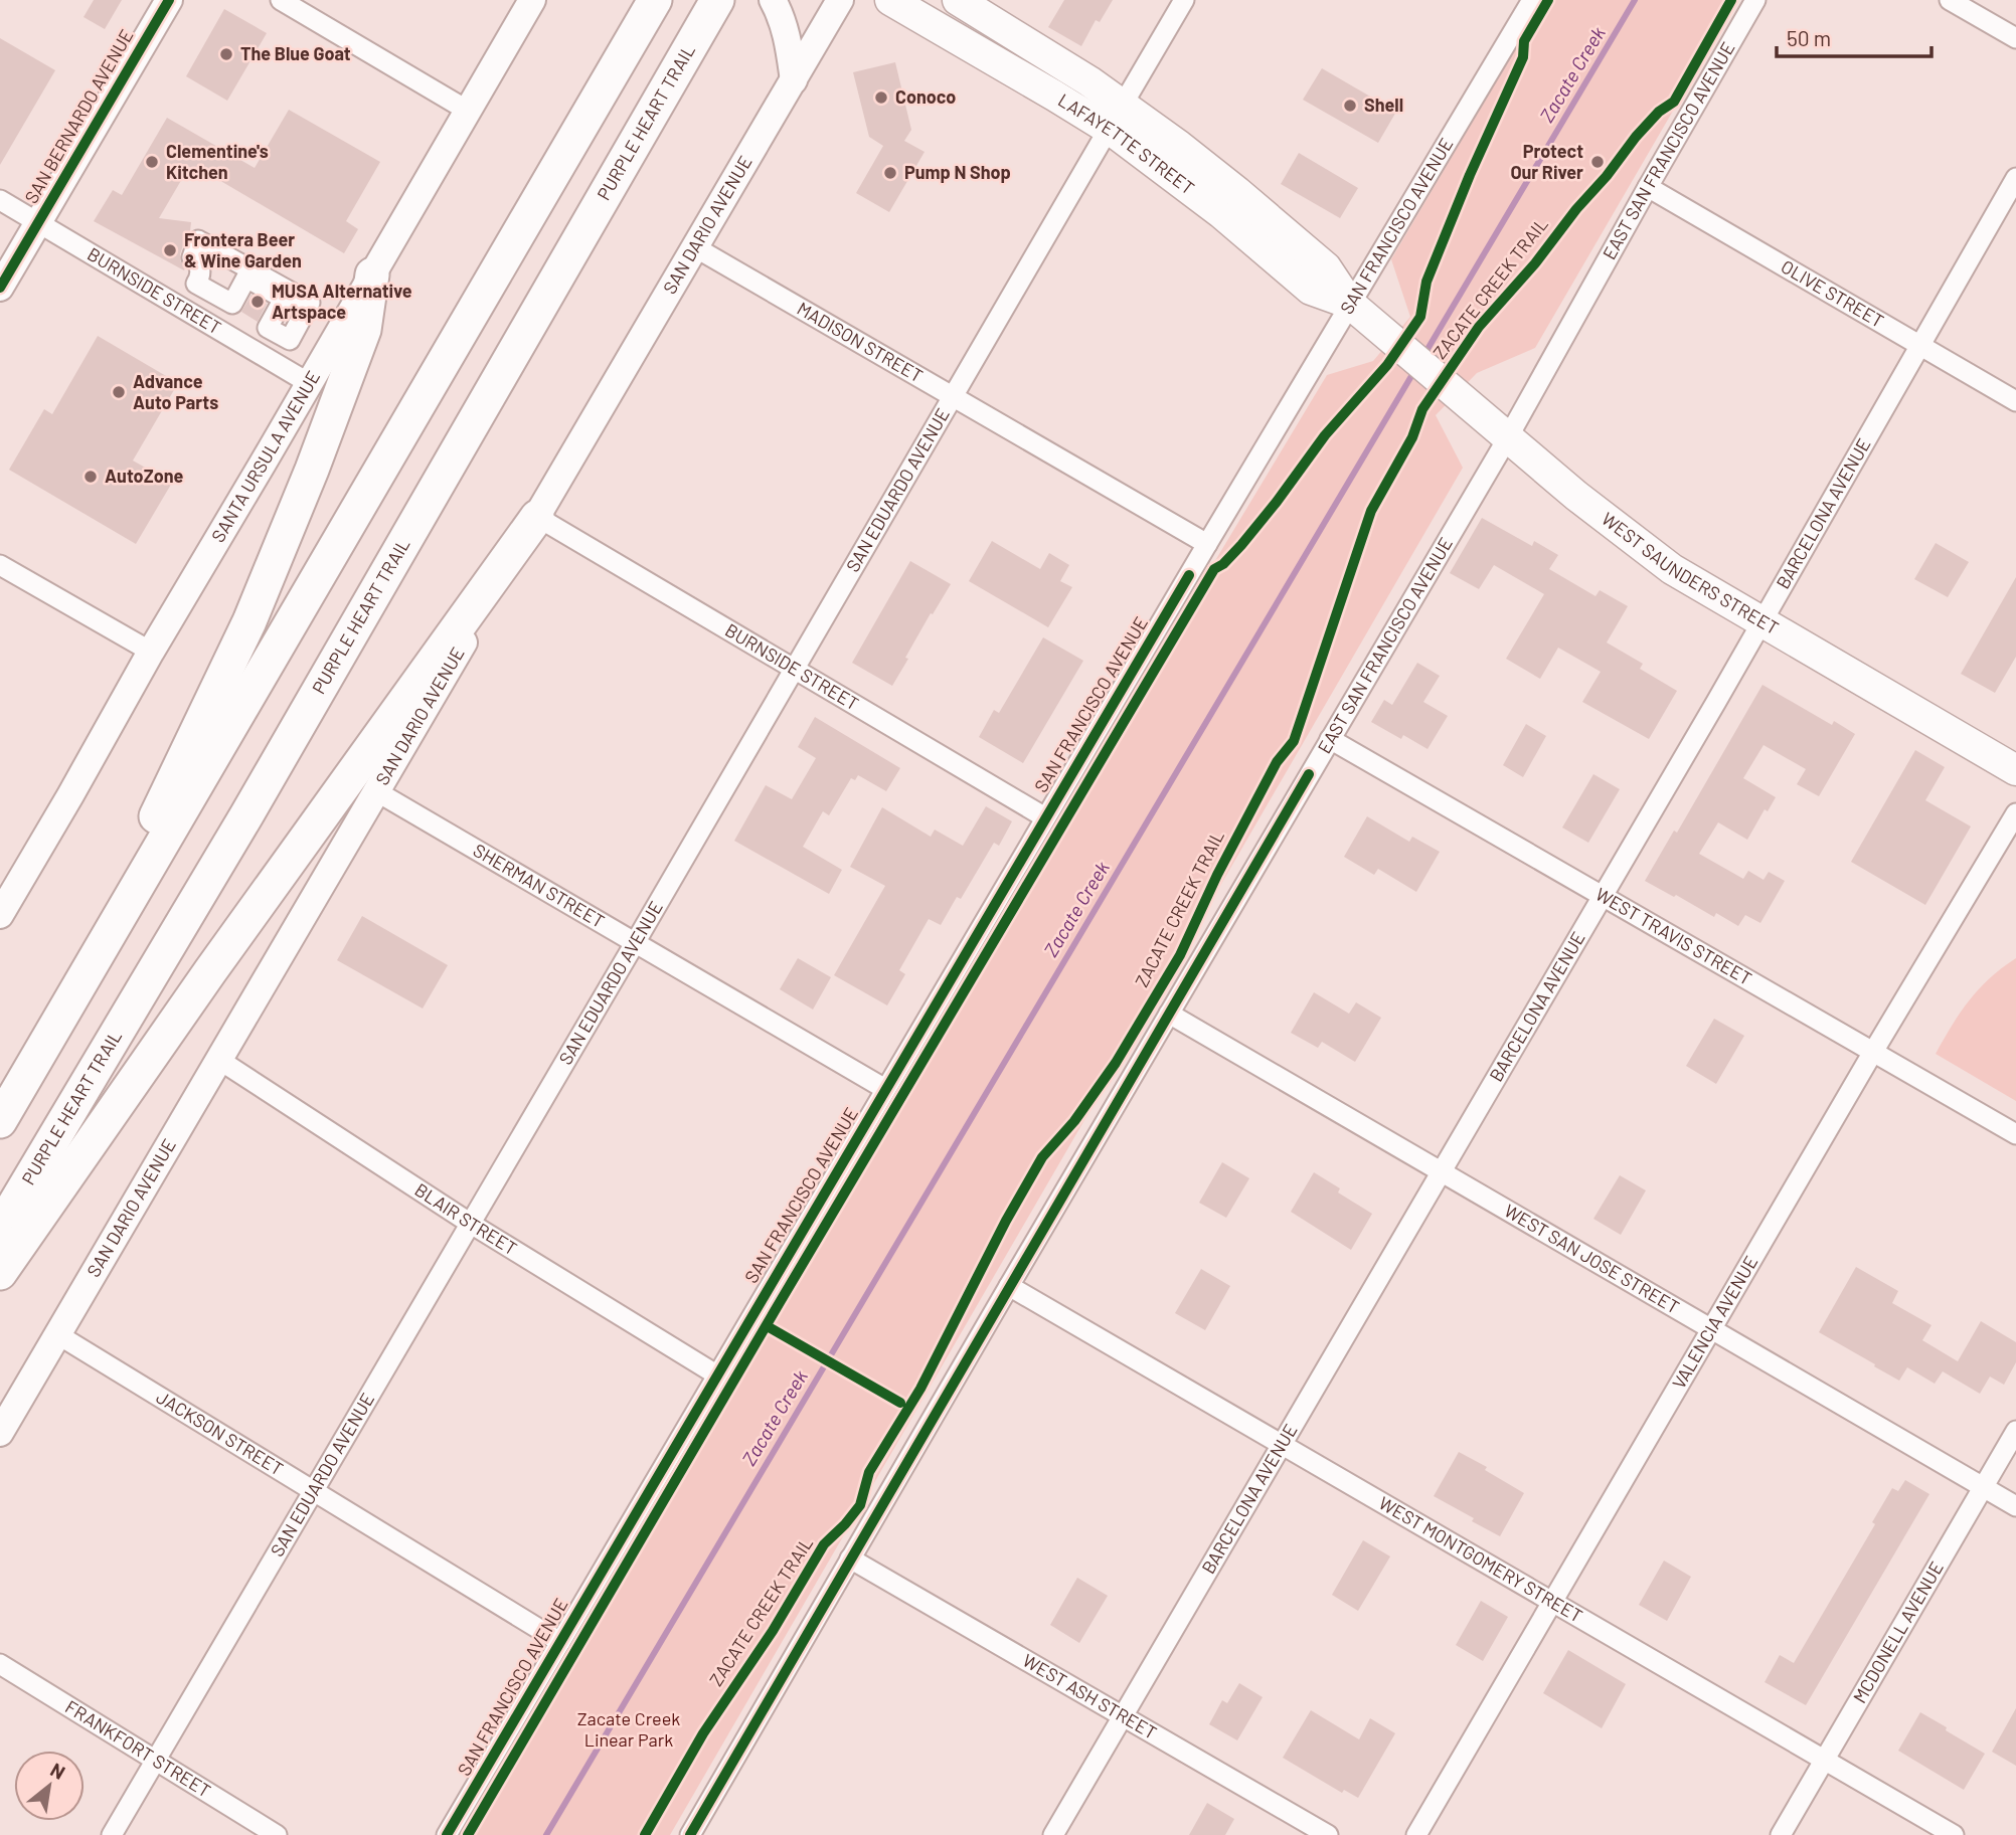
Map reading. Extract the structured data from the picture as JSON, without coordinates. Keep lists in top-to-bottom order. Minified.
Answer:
{"streets":{"highway":["PURPLE HEART TRAIL"],"main road":["SAN BERNARDO AVENUE","LAFAYETTE STREET","SAN DARIO AVENUE","SANTA URSULA AVENUE","WEST SAUNDERS STREET"],"street":["EAST SAN FRANCISCO AVENUE","SAN FRANCISCO AVENUE","BURNSIDE STREET","OLIVE STREET","MADISON STREET","SAN EDUARDO AVENUE","BARCELONA AVENUE","SHERMAN STREET","WEST TRAVIS STREET","BLAIR STREET","WEST SAN JOSE STREET","VALENCIA AVENUE","JACKSON STREET","WEST MONTGOMERY STREET","MCDONELL AVENUE","WEST ASH STREET","FRANKFORT STREET"],"cycle path":["ZACATE CREEK TRAIL"]},"crossings":[["SAN BERNARDO AVENUE","BURNSIDE STREET"],["LAFAYETTE STREET","SAN FRANCISCO AVENUE"],["LAFAYETTE STREET","SAN EDUARDO AVENUE"],["LAFAYETTE STREET","WEST SAUNDERS STREET"],["EAST SAN FRANCISCO AVENUE","OLIVE STREET"],["EAST SAN FRANCISCO AVENUE","WEST SAUNDERS STREET"],["EAST SAN FRANCISCO AVENUE","WEST TRAVIS STREET"],["EAST SAN FRANCISCO AVENUE","WEST SAN JOSE STREET"],["EAST SAN FRANCISCO AVENUE","WEST MONTGOMERY STREET"],["EAST SAN FRANCISCO AVENUE","WEST ASH STREET"],["SAN DARIO AVENUE","BURNSIDE STREET"],["SAN DARIO AVENUE","MADISON STREET"],["SAN DARIO AVENUE","SHERMAN STREET"],["SAN DARIO AVENUE","BLAIR STREET"],["SAN DARIO AVENUE","JACKSON STREET"],["SAN FRANCISCO AVENUE","BURNSIDE STREET"],["SAN FRANCISCO AVENUE","MADISON STREET"],["SAN FRANCISCO AVENUE","SHERMAN STREET"],["SAN FRANCISCO AVENUE","BLAIR STREET"],["SAN FRANCISCO AVENUE","JACKSON STREET"],["BURNSIDE STREET","SANTA URSULA AVENUE"],["BURNSIDE STREET","SAN EDUARDO AVENUE"],["OLIVE STREET","BARCELONA AVENUE"],["MADISON STREET","SAN EDUARDO AVENUE"],["SAN EDUARDO AVENUE","SHERMAN STREET"],["SAN EDUARDO AVENUE","BLAIR STREET"],["SAN EDUARDO AVENUE","JACKSON STREET"],["SAN EDUARDO AVENUE","FRANKFORT STREET"],["BARCELONA AVENUE","WEST SAUNDERS STREET"],["BARCELONA AVENUE","WEST TRAVIS STREET"],["BARCELONA AVENUE","WEST SAN JOSE STREET"],["BARCELONA AVENUE","WEST MONTGOMERY STREET"],["BARCELONA AVENUE","WEST ASH STREET"],["WEST TRAVIS STREET","VALENCIA AVENUE"],["WEST SAN JOSE STREET","VALENCIA AVENUE"],["WEST SAN JOSE STREET","MCDONELL AVENUE"],["VALENCIA AVENUE","WEST MONTGOMERY STREET"],["WEST MONTGOMERY STREET","MCDONELL AVENUE"]],"water":["Zacate Creek"],"parks":["Zacate Creek Linear Park"],"places":["The Blue Goat","Conoco","Shell","Clementine's Kitchen","Protect Our River","Pump N Shop","Frontera Beer & Wine Garden","MUSA Alternative Artspace","Advance Auto Parts","AutoZone"],"scale_bar":"50 m","north":"top right"}
